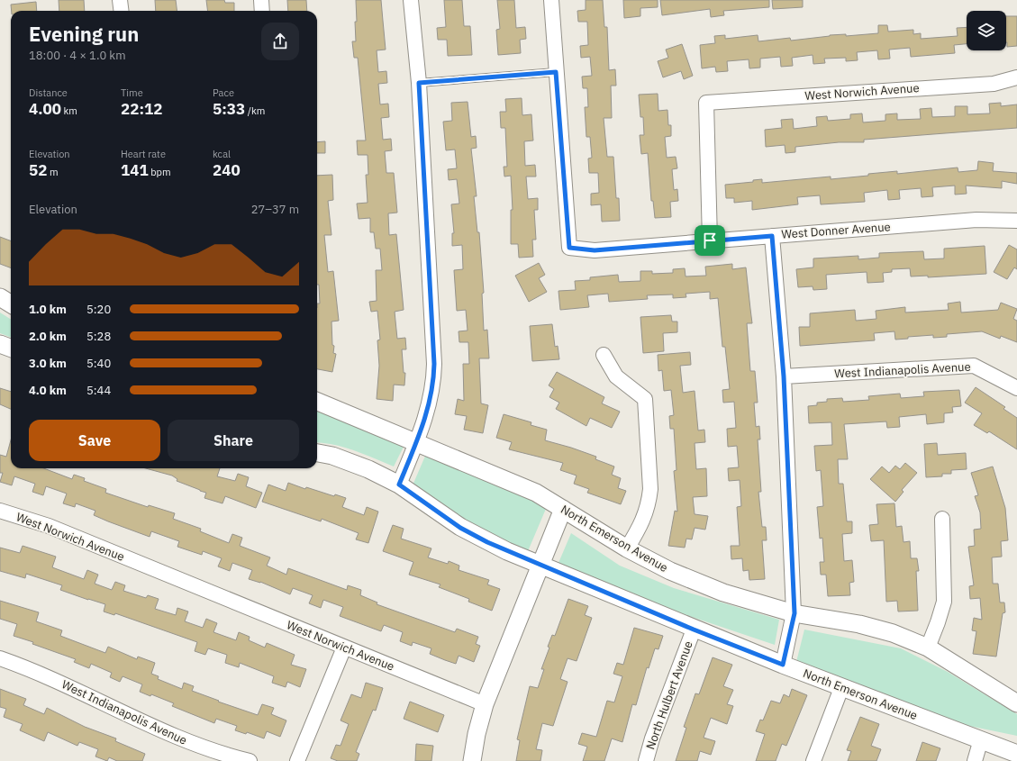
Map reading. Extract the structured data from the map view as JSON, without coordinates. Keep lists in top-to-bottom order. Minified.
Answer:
{"streets":{"street":["West Norwich Avenue","West Donner Avenue","West Indianapolis Avenue","North Emerson Avenue","North Hulbert Avenue"]},"crossings":[["West Norwich Avenue","West Donner Avenue"],["North Emerson Avenue","North Hulbert Avenue"]],"page":{"heading":["Evening run","18:00 · 4 × 1.0 km"],"stats":[["Distance","4.00 km"],["Time","22:12"],["Pace","5:33 /km"],["Elevation","52 m"],["Heart rate","141 bpm"],["kcal","240"]],"chart":["Elevation","27–37 m"],"list":[{"name":"1.0 km","note":"5:20"},{"name":"2.0 km","note":"5:28"},{"name":"3.0 km","note":"5:40"},{"name":"4.0 km","note":"5:44"}],"buttons":["Save","Share"]}}
